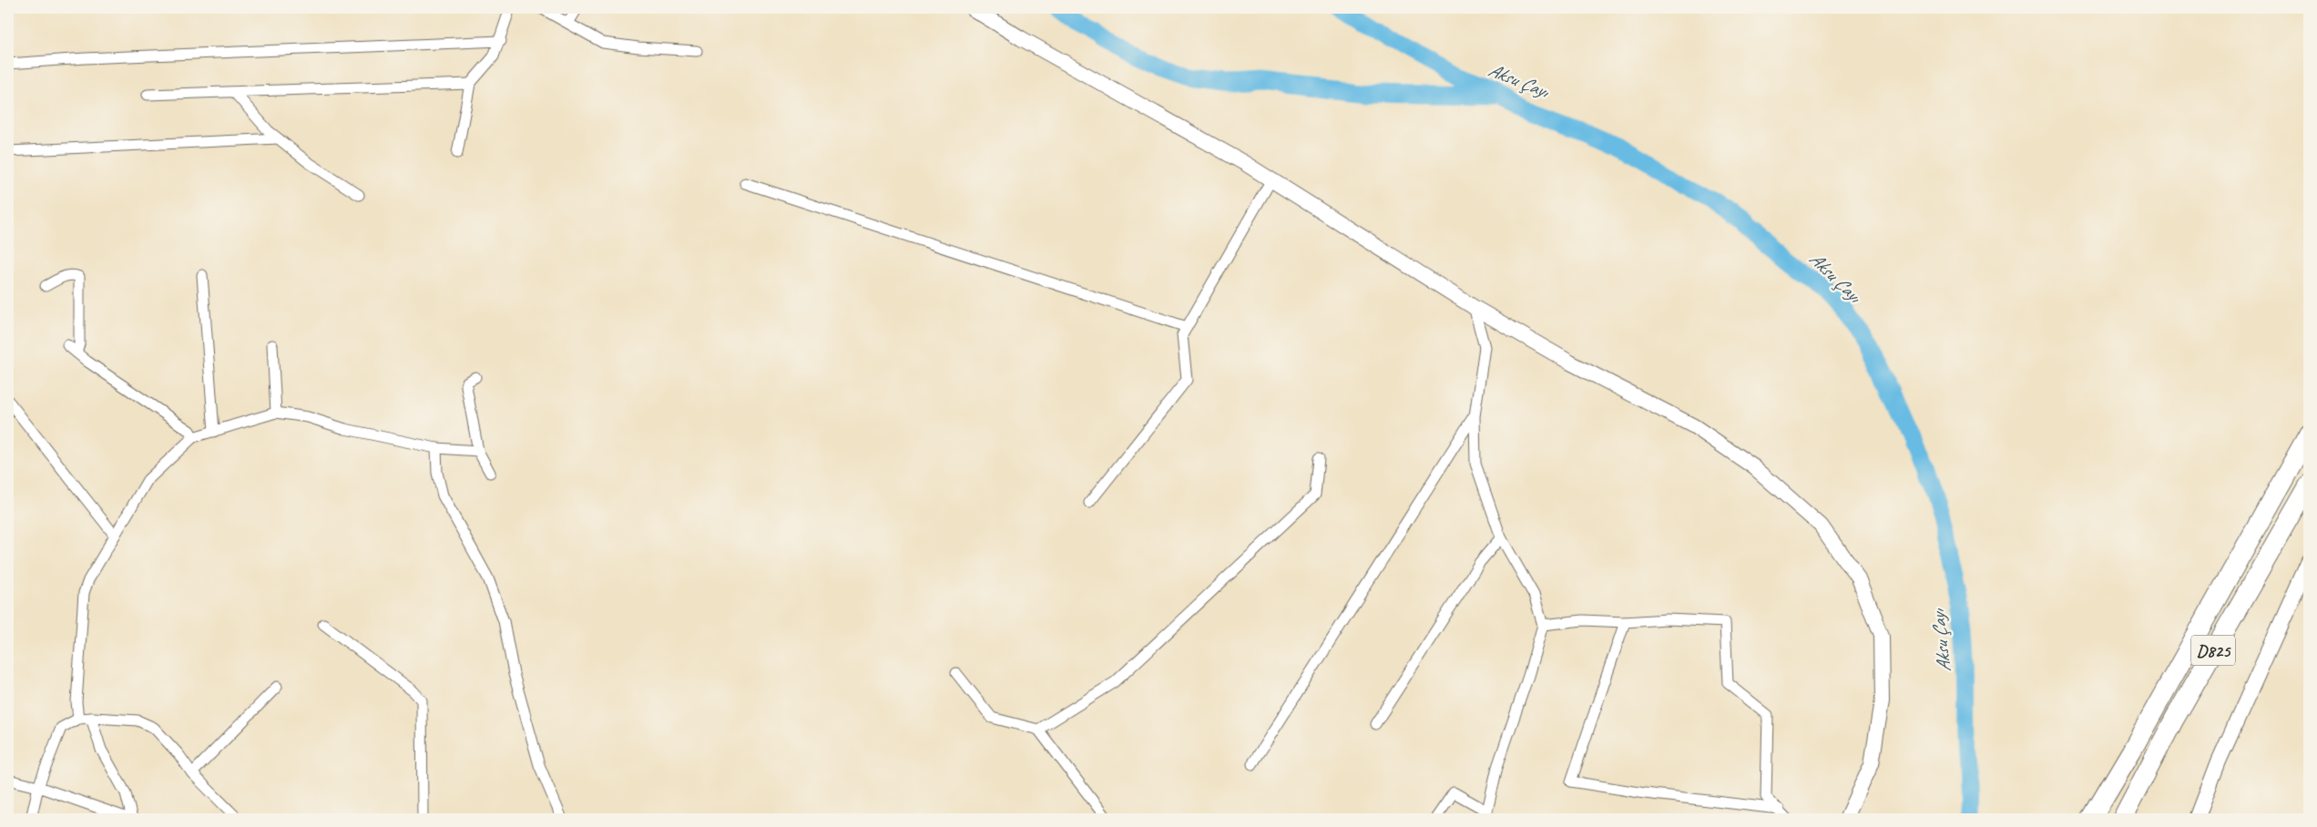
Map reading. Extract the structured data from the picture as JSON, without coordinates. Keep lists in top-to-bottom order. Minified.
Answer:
{"streets":{"highway":["D825"]},"water":["Aksu Çayı"]}
